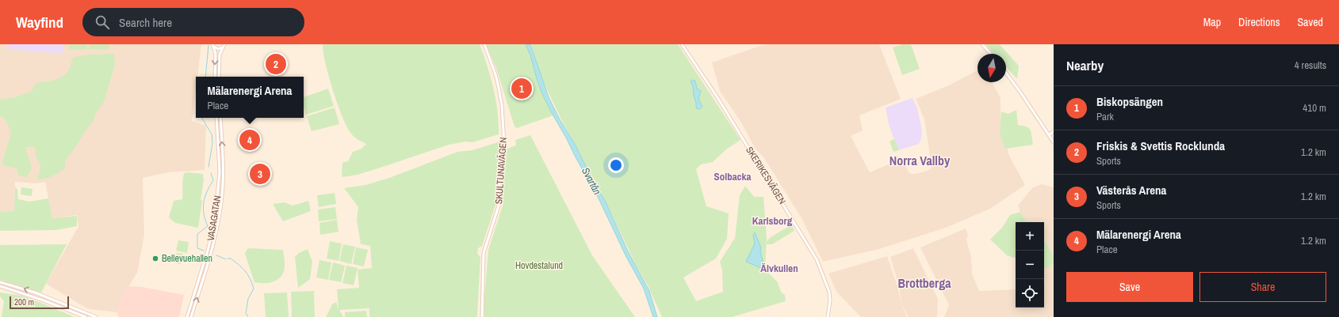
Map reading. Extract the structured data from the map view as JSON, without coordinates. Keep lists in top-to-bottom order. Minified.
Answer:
{"streets":{"street":["SKULTUNAVÄGEN","SKERIKESVÄGEN","VASAGATAN"]},"districts":["Norra Vallby","Solbacka","Karlsborg","Älvkullen","Brottberga"],"water":["Svartån"],"parks":["Hovdestalund"],"places":["Bellevuehallen"],"scale_bar":"200 m","north":"bottom","page":{"header":"Wayfind","search":"Search here","nav":["Map","Directions","Saved"],"heading":["Nearby","4 results"],"pins":["2","1","4","3"],"popup":["Mälarenergi Arena","Place"],"list":[{"mark":"1","name":"Biskopsängen","note":"Park","value":"410 m"},{"mark":"2","name":"Friskis & Svettis Rocklunda","note":"Sports","value":"1.2 km"},{"mark":"3","name":"Västerås Arena","note":"Sports","value":"1.2 km"},{"mark":"4","name":"Mälarenergi Arena","note":"Place","value":"1.2 km"}],"map_buttons":["+","−"],"buttons":["Save","Share"],"scale":"200 m"}}
